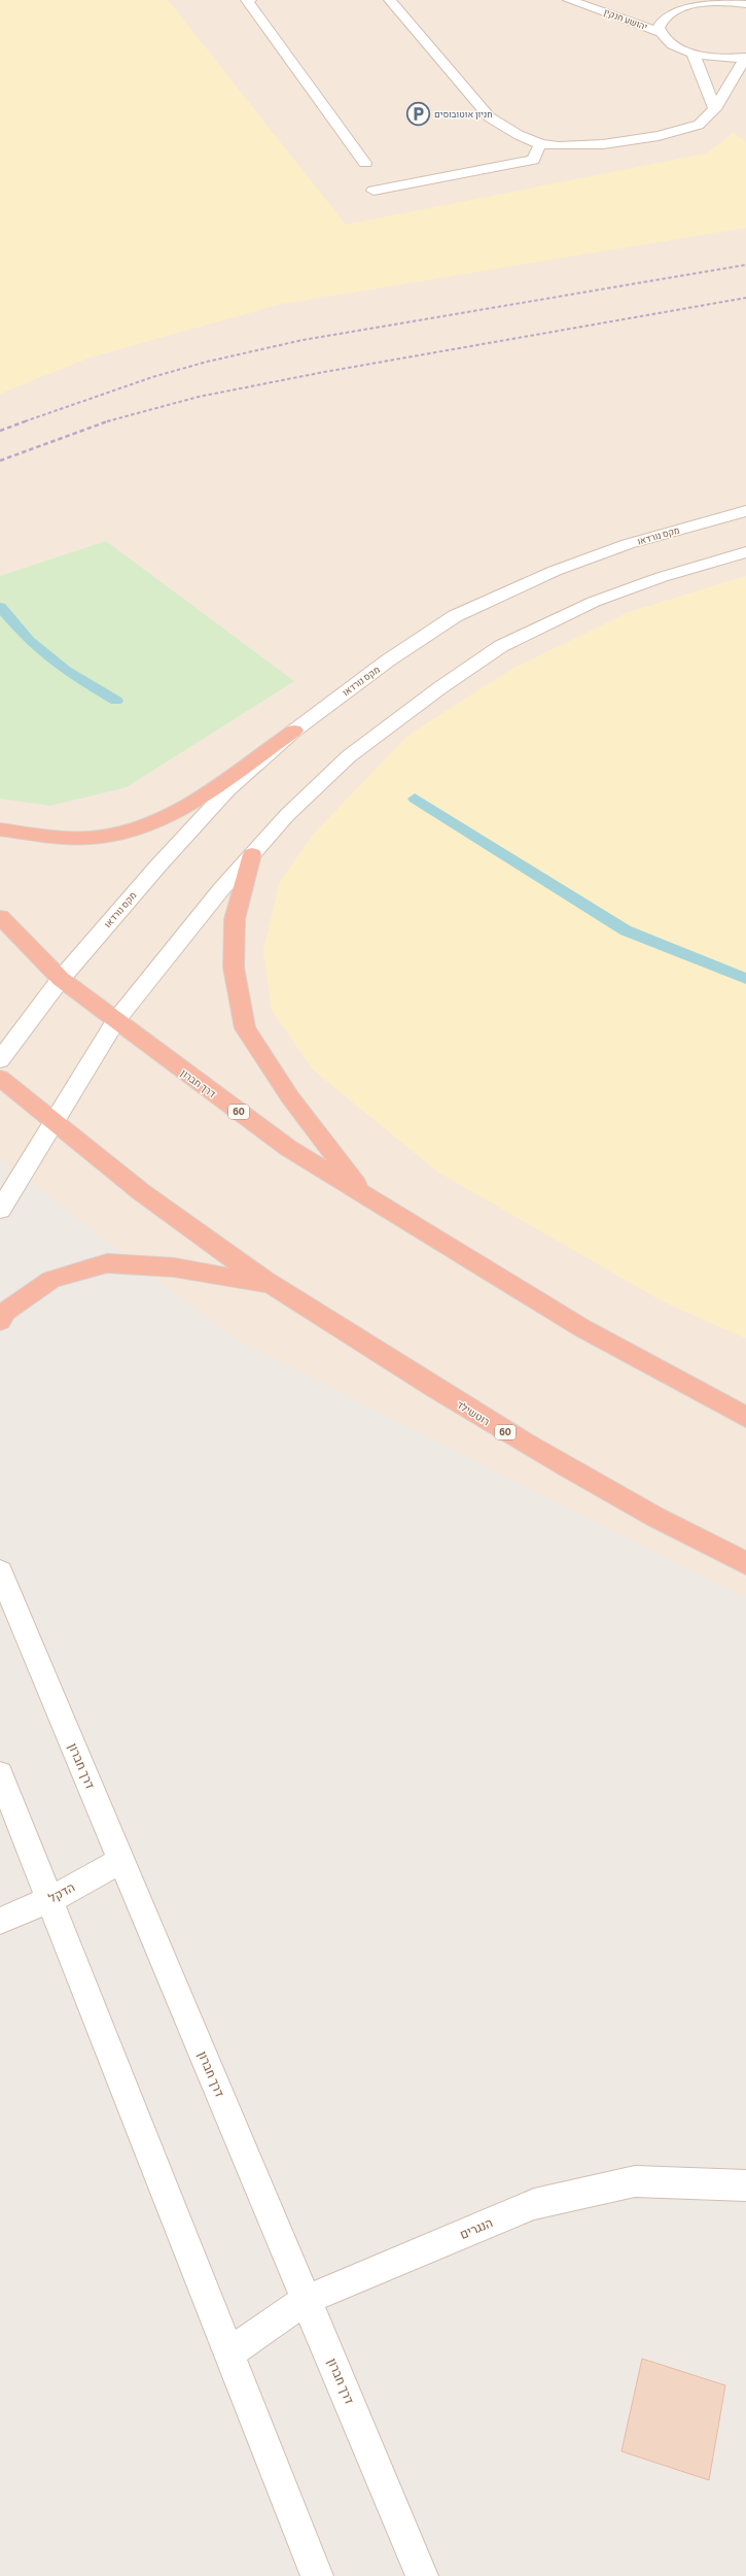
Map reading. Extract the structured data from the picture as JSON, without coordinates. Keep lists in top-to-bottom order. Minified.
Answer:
{"streets":{"highway":["דרך חברון","60","רוטשילד"],"street":["יהושע חנקין","מקס נורדאו","הדקל","הנגרים"]},"crossings":[["מקס נורדאו","דרך חברון"],["דרך חברון","60"],["דרך חברון","הדקל"],["דרך חברון","הנגרים"],["60","רוטשילד"]],"places":{"parking":["חניון אוטובוסים"]}}
